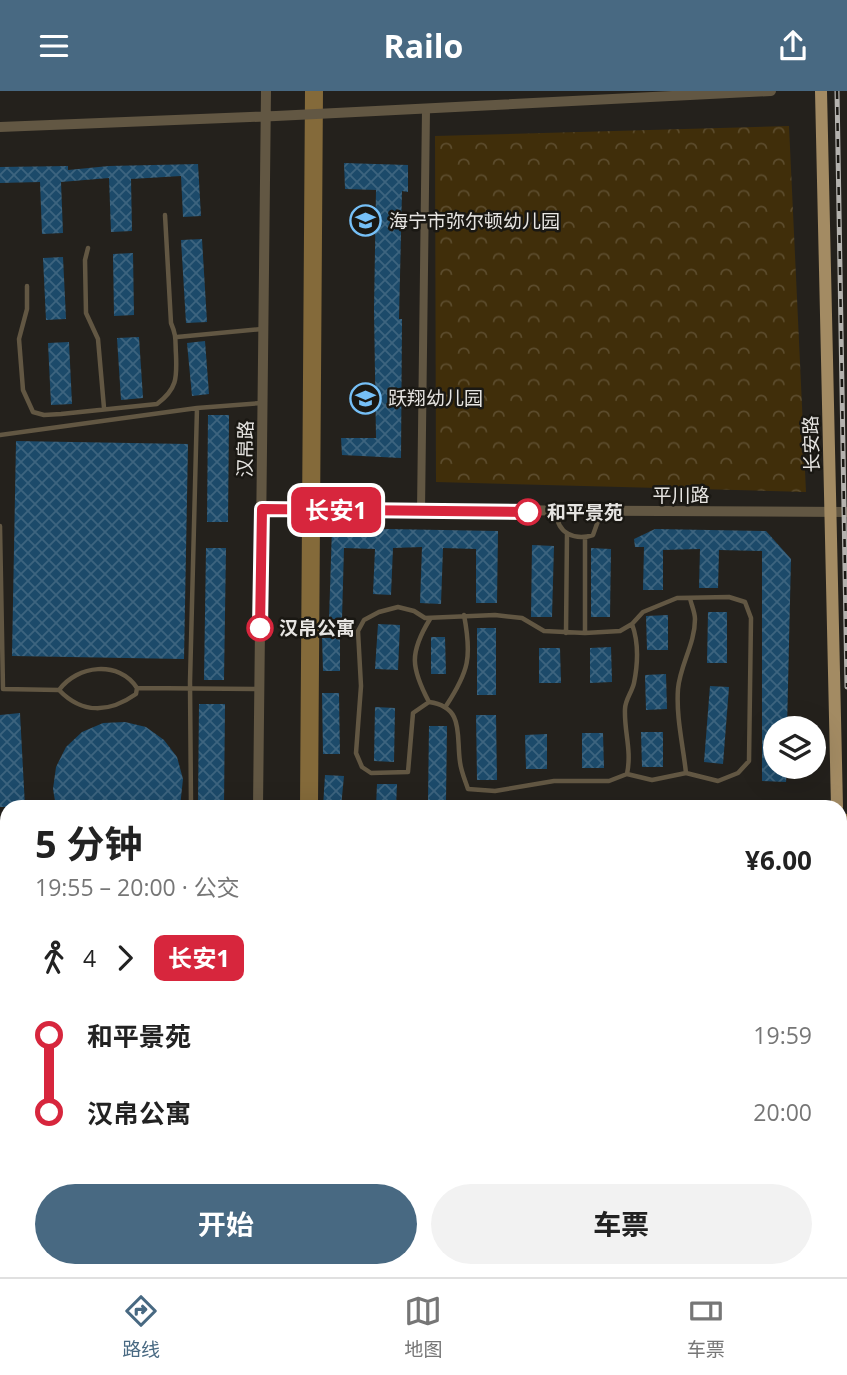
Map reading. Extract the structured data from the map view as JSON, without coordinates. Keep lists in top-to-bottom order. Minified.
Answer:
{"streets":{"main road":["长安路"],"street":["汉帛路","平川路"]},"crossings":[["长安路","平川路"],["汉帛路","平川路"]],"places":{"school or university":["海宁市弥尔顿幼儿园","跃翔幼儿园"],"other":["和平景苑","汉帛公寓"]},"lines":["bus line 长安1"],"page":{"header":"Railo","on_map":"长安1","heading":["5 分钟","19:55 – 20:00 · 公交","¥6.00"],"legs":["4","长安1"],"list":[{"name":"和平景苑","value":"19:59"},{"name":"汉帛公寓","value":"20:00"}],"buttons":["开始","车票"],"tabs":["路线","地图","车票"]}}
